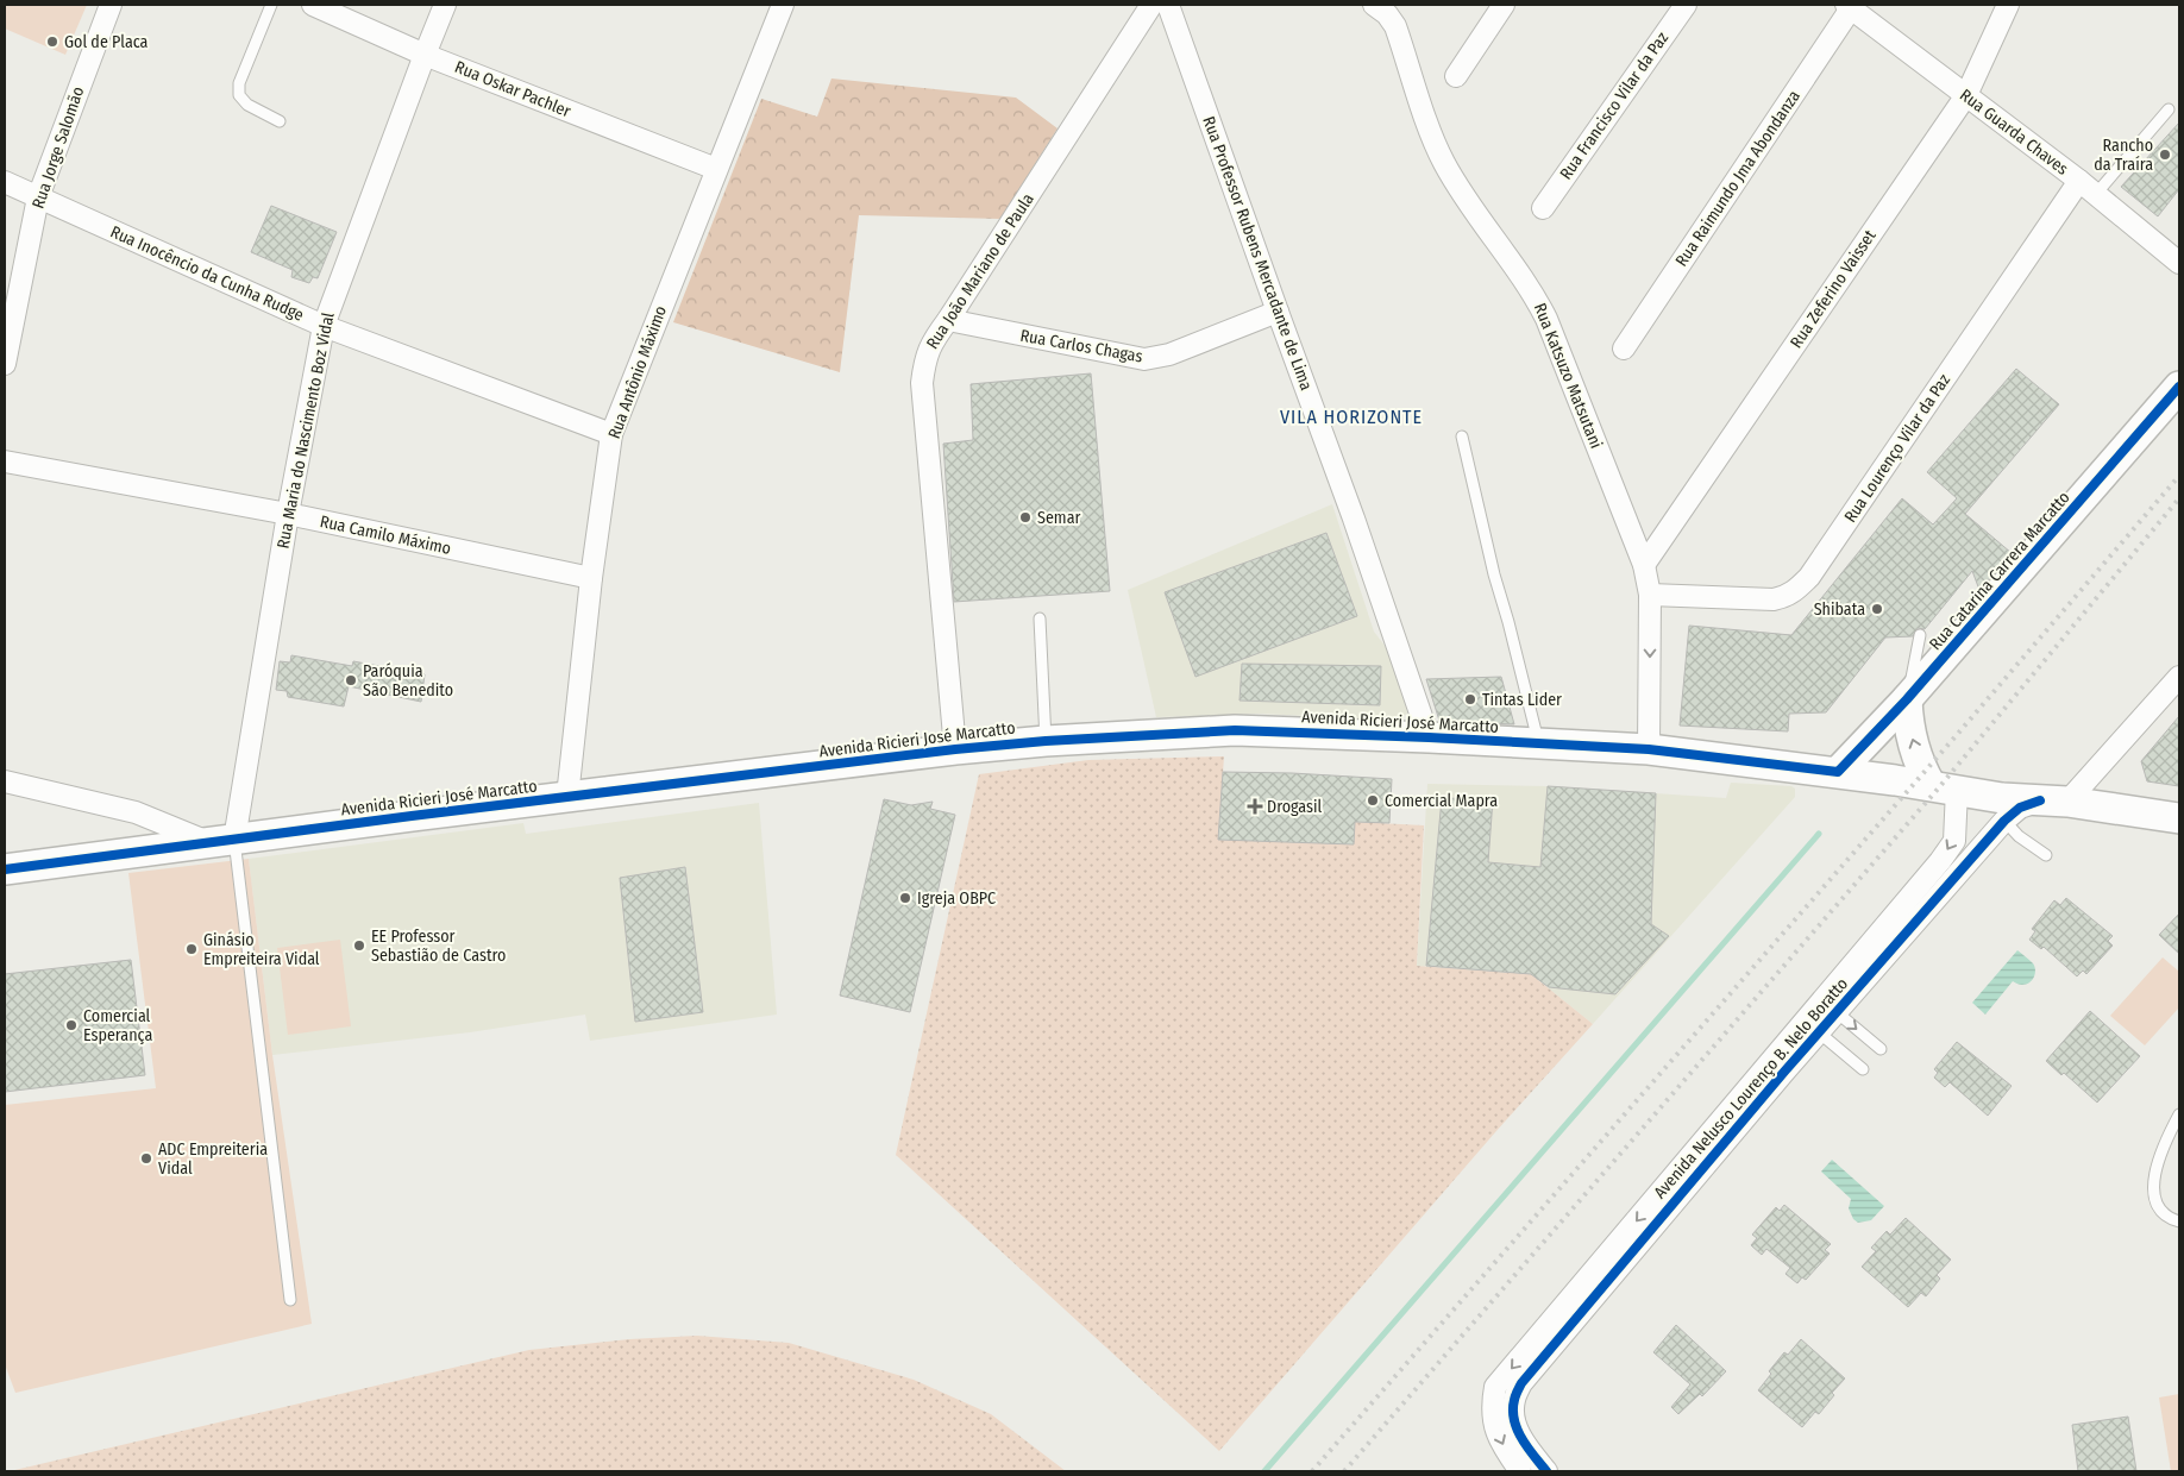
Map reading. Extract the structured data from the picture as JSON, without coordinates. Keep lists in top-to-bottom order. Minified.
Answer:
{"streets":{"main road":["Rua Catarina Carrera Marcatto","Avenida Ricieri José Marcatto"],"street":["Rua Oskar Pachler","Rua Francisco Vilar da Paz","Rua Guarda Chaves","Rua Jorge Salomão","Rua Raimundo Jma Abondanza","Rua Professor Rubens Mercadante de Lima","Rua João Mariano de Paula","Rua Inocêncio da Cunha Rudge","Rua Zeferino Vaisset","Rua Carlos Chagas","Rua Antônio Máximo","Rua Katsuzo Matsutani","Rua Maria do Nascimento Boz Vidal","Rua Lourenço Vilar da Paz","Rua Camilo Máximo","Avenida Nelusco Lourenço B. Nelo Boratto"]},"crossings":[["Rua Oskar Pachler","Rua Antônio Máximo"],["Rua Oskar Pachler","Rua Maria do Nascimento Boz Vidal"],["Rua Guarda Chaves","Rua Raimundo Jma Abondanza"],["Rua Guarda Chaves","Rua Zeferino Vaisset"],["Rua Guarda Chaves","Rua Lourenço Vilar da Paz"],["Rua Jorge Salomão","Rua Inocêncio da Cunha Rudge"],["Rua Professor Rubens Mercadante de Lima","Rua Carlos Chagas"],["Rua Professor Rubens Mercadante de Lima","Avenida Ricieri José Marcatto"],["Rua João Mariano de Paula","Rua Carlos Chagas"],["Rua João Mariano de Paula","Avenida Ricieri José Marcatto"],["Rua Inocêncio da Cunha Rudge","Rua Antônio Máximo"],["Rua Inocêncio da Cunha Rudge","Rua Maria do Nascimento Boz Vidal"],["Rua Zeferino Vaisset","Rua Katsuzo Matsutani"],["Rua Antônio Máximo","Rua Camilo Máximo"],["Rua Antônio Máximo","Avenida Ricieri José Marcatto"],["Rua Katsuzo Matsutani","Rua Lourenço Vilar da Paz"],["Rua Katsuzo Matsutani","Avenida Ricieri José Marcatto"],["Rua Maria do Nascimento Boz Vidal","Rua Camilo Máximo"],["Rua Maria do Nascimento Boz Vidal","Avenida Ricieri José Marcatto"],["Rua Catarina Carrera Marcatto","Avenida Ricieri José Marcatto"],["Avenida Ricieri José Marcatto","Avenida Nelusco Lourenço B. Nelo Boratto"]],"districts":["VILA HORIZONTE"],"places":{"other":["Gol de Placa","Rancho da Traíra","Semar","Shibata","Paróquia São Benedito","Tintas Lider","Comercial Mapra","Igreja OBPC","EE Professor Sebastião de Castro","Ginásio Empreiteira Vidal","Comercial Esperança","ADC Empreiteria Vidal"],"health":["Drogasil"]}}
